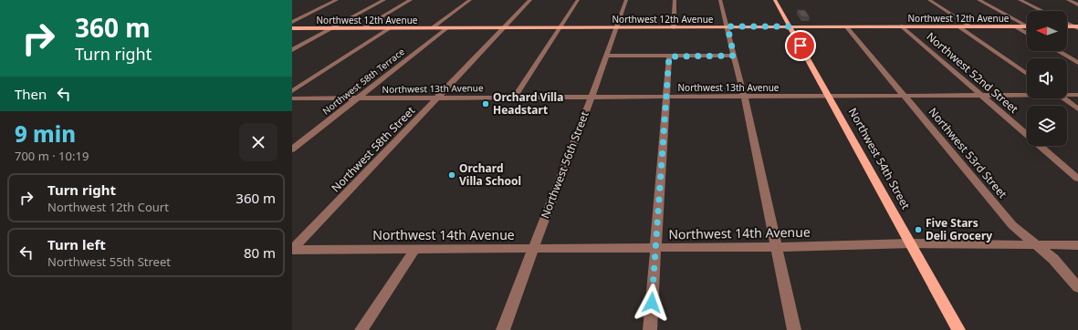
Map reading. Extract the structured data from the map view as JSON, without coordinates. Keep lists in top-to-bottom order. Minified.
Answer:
{"streets":{"main road":["Northwest 12th Avenue","Northwest 54th Street"],"street":["Northwest 52nd Street","Northwest 58th Terrace","Northwest 13th Avenue","Northwest 58th Street","Northwest 53rd Street","Northwest 56th Street","Northwest 14th Avenue"]},"crossings":[["Northwest 12th Avenue","Northwest 52nd Street"],["Northwest 12th Avenue","Northwest 58th Terrace"],["Northwest 12th Avenue","Northwest 58th Street"],["Northwest 12th Avenue","Northwest 53rd Street"],["Northwest 12th Avenue","Northwest 54th Street"],["Northwest 12th Avenue","Northwest 56th Street"],["Northwest 52nd Street","Northwest 13th Avenue"],["Northwest 58th Terrace","Northwest 13th Avenue"],["Northwest 13th Avenue","Northwest 58th Street"],["Northwest 13th Avenue","Northwest 53rd Street"],["Northwest 13th Avenue","Northwest 54th Street"],["Northwest 13th Avenue","Northwest 56th Street"],["Northwest 58th Street","Northwest 14th Avenue"],["Northwest 53rd Street","Northwest 14th Avenue"],["Northwest 54th Street","Northwest 14th Avenue"],["Northwest 56th Street","Northwest 14th Avenue"]],"places":["Orchard Villa Headstart","Orchard Villa School","Five Stars Deli Grocery"],"north":"left","page":{"turn":["360 m","Turn right"],"then":"Then","heading":["9 min","700 m · 10:19"],"list":[{"name":"Turn right","note":"Northwest 12th Court","value":"360 m"},{"name":"Turn left","note":"Northwest 55th Street","value":"80 m"}]}}
